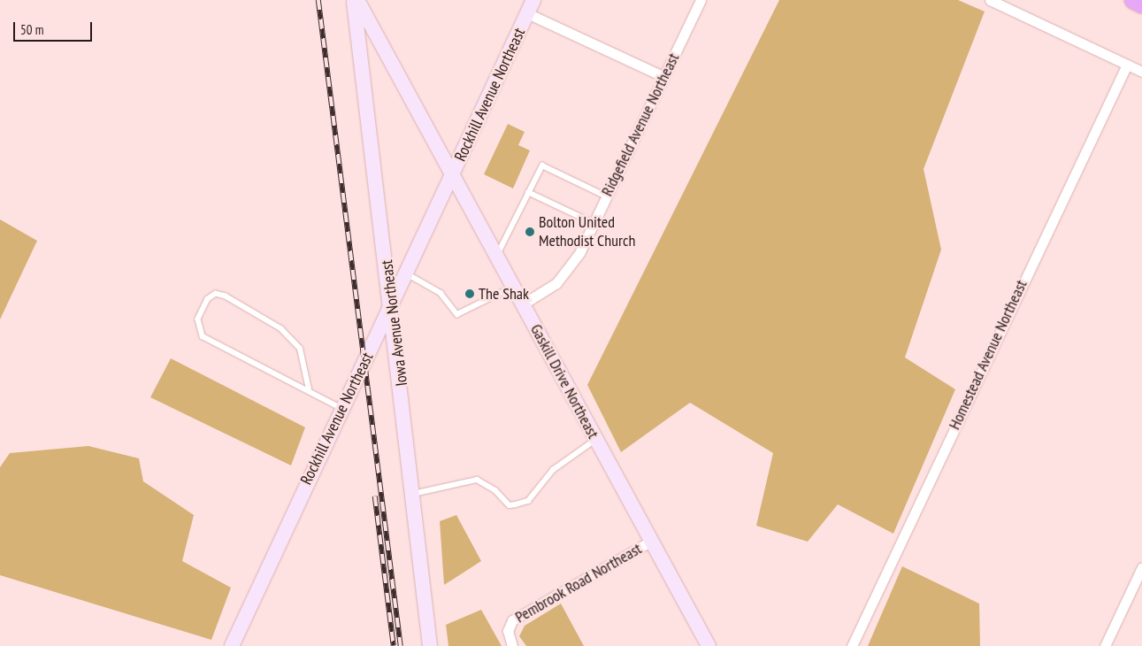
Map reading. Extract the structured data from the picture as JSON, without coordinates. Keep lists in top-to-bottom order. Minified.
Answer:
{"streets":{"main road":["Rockhill Avenue Northeast","Iowa Avenue Northeast","Gaskill Drive Northeast"],"street":["Ridgefield Avenue Northeast","Homestead Avenue Northeast","Pembrook Road Northeast"]},"crossings":[["Rockhill Avenue Northeast","Iowa Avenue Northeast"],["Rockhill Avenue Northeast","Gaskill Drive Northeast"],["Ridgefield Avenue Northeast","Gaskill Drive Northeast"],["Gaskill Drive Northeast","Pembrook Road Northeast"]],"places":["Bolton United Methodist Church","The Shak"],"scale_bar":"50 m"}
